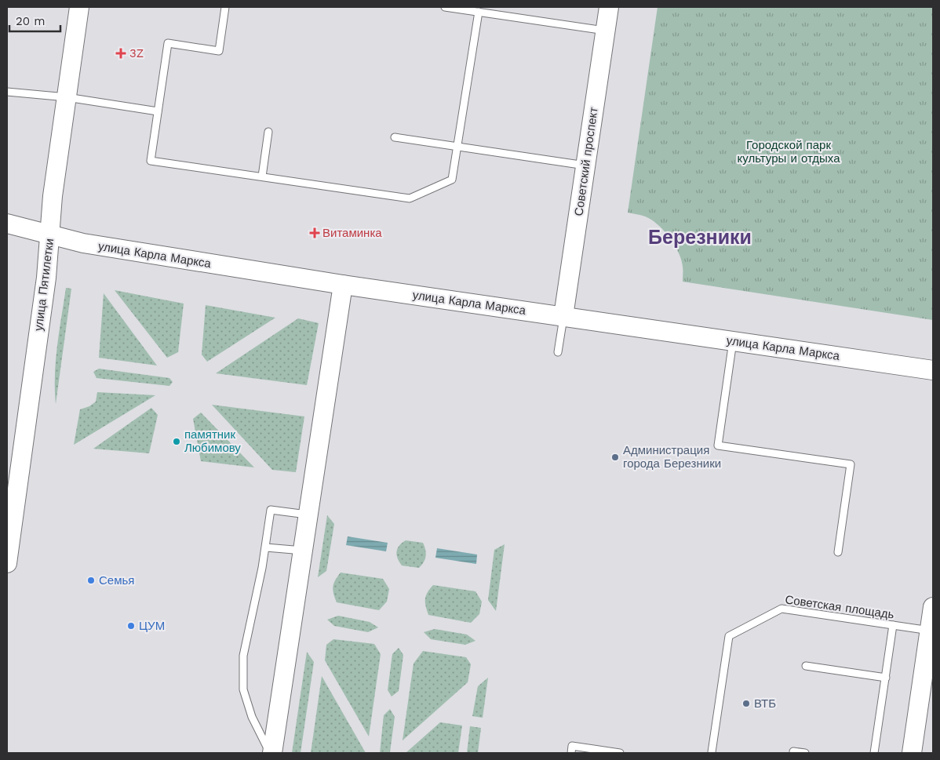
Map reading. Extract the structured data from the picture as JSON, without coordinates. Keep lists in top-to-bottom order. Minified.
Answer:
{"streets":{"main road":["Советский проспект","улица Карла Маркса","улица Пятилетки"],"lane":["Советская площадь"]},"crossings":[["Советский проспект","улица Карла Маркса"],["улица Карла Маркса","улица Пятилетки"]],"districts":["Березники"],"parks":["Городской парк культуры и отдыха"],"places":{"health":["3Z","Витаминка"],"other":["памятник Любимову","Администрация города Березники","Семья","ЦУМ","ВТБ"]},"scale_bar":"20 m"}
